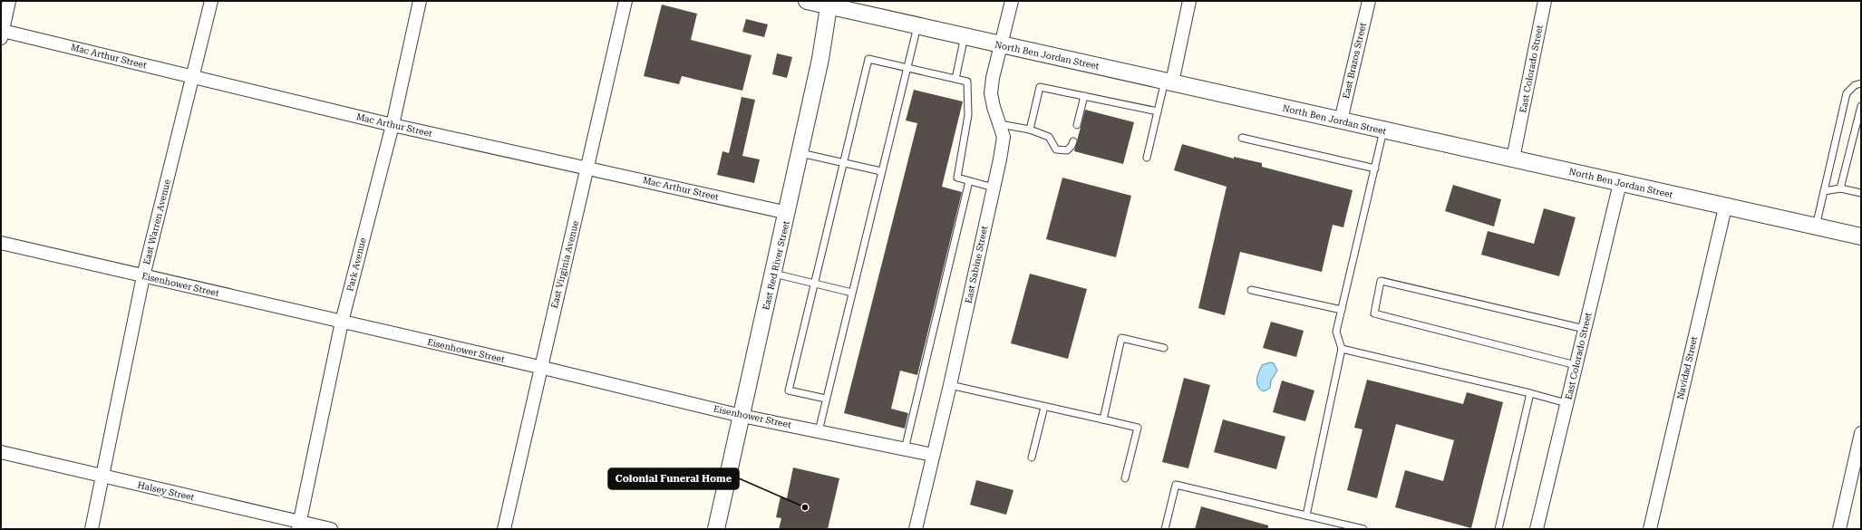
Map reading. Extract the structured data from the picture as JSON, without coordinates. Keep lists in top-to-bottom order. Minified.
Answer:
{"streets":{"street":["North Ben Jordan Street","Mac Arthur Street","East Brazos Street","East Colorado Street","East Warren Avenue","Park Avenue","East Virginia Avenue","East Sabine Street","East Red River Street","Eisenhower Street","Navidad Street","Halsey Street"]},"crossings":[["North Ben Jordan Street","East Brazos Street"],["North Ben Jordan Street","East Colorado Street"],["North Ben Jordan Street","East Sabine Street"],["North Ben Jordan Street","East Red River Street"],["North Ben Jordan Street","Navidad Street"],["Mac Arthur Street","East Warren Avenue"],["Mac Arthur Street","Park Avenue"],["Mac Arthur Street","East Virginia Avenue"],["Mac Arthur Street","East Red River Street"],["East Warren Avenue","Eisenhower Street"],["East Warren Avenue","Halsey Street"],["Park Avenue","Eisenhower Street"],["Park Avenue","Halsey Street"],["East Virginia Avenue","Eisenhower Street"],["East Sabine Street","Eisenhower Street"],["East Red River Street","Eisenhower Street"]],"places":["Colonial Funeral Home"]}
